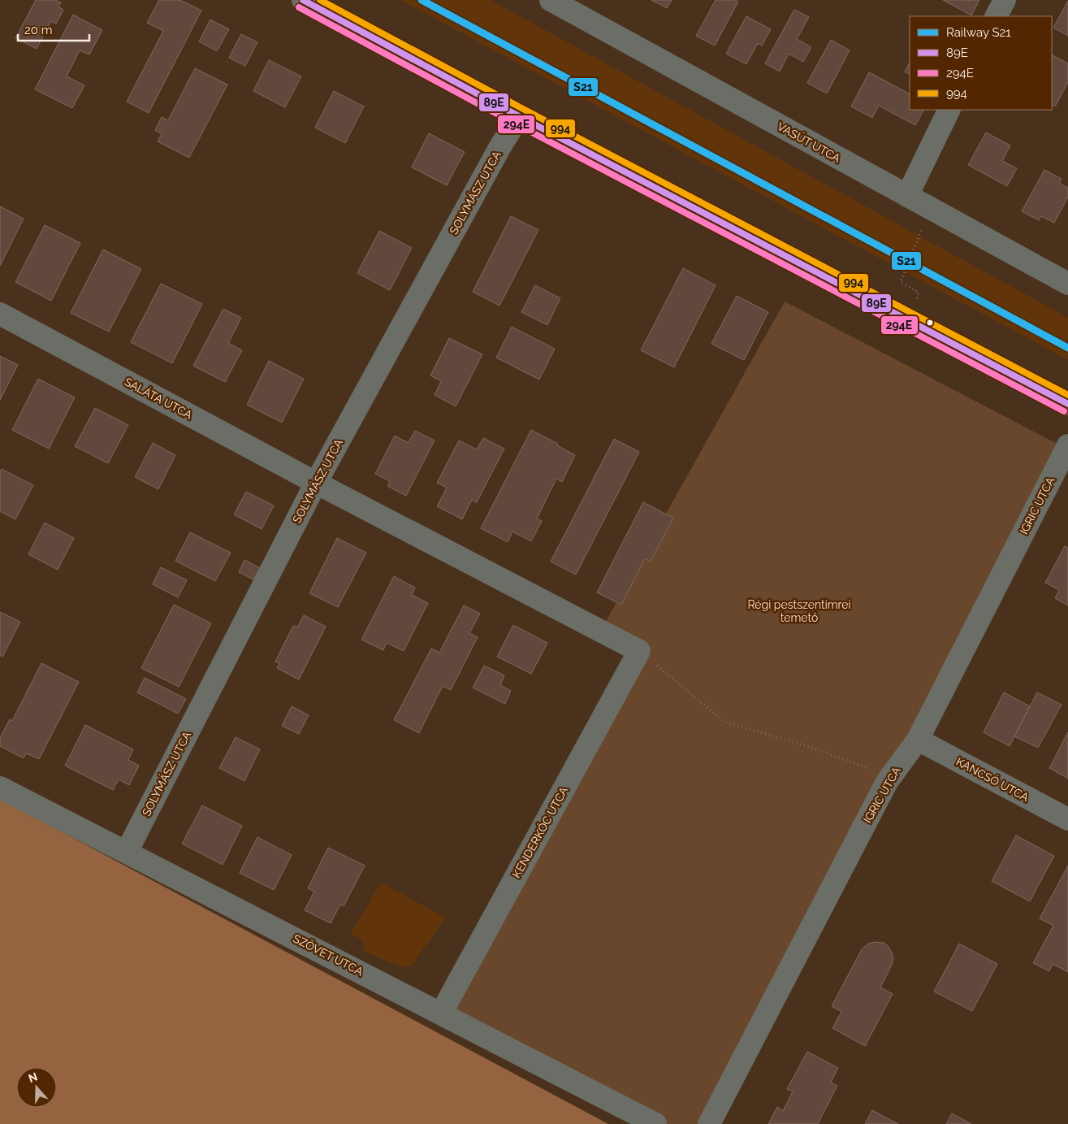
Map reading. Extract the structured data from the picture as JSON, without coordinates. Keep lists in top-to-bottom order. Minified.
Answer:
{"streets":{"street":["VASÚT UTCA","SOLYMÁSZ UTCA","SALÁTA UTCA","IGRIC UTCA","KANCSÓ UTCA","KENDERKÓC UTCA","SZÖVET UTCA"]},"crossings":[["SOLYMÁSZ UTCA","SALÁTA UTCA"],["SOLYMÁSZ UTCA","SZÖVET UTCA"],["SALÁTA UTCA","KENDERKÓC UTCA"],["IGRIC UTCA","KANCSÓ UTCA"],["KENDERKÓC UTCA","SZÖVET UTCA"]],"parks":["Régi pestszentimrei temető"],"lines":["rail line S21","transit line 89E","transit line 994","transit line 294E"],"legend":["Railway S21","89E","294E","994"],"scale_bar":"20 m","north":"top"}
